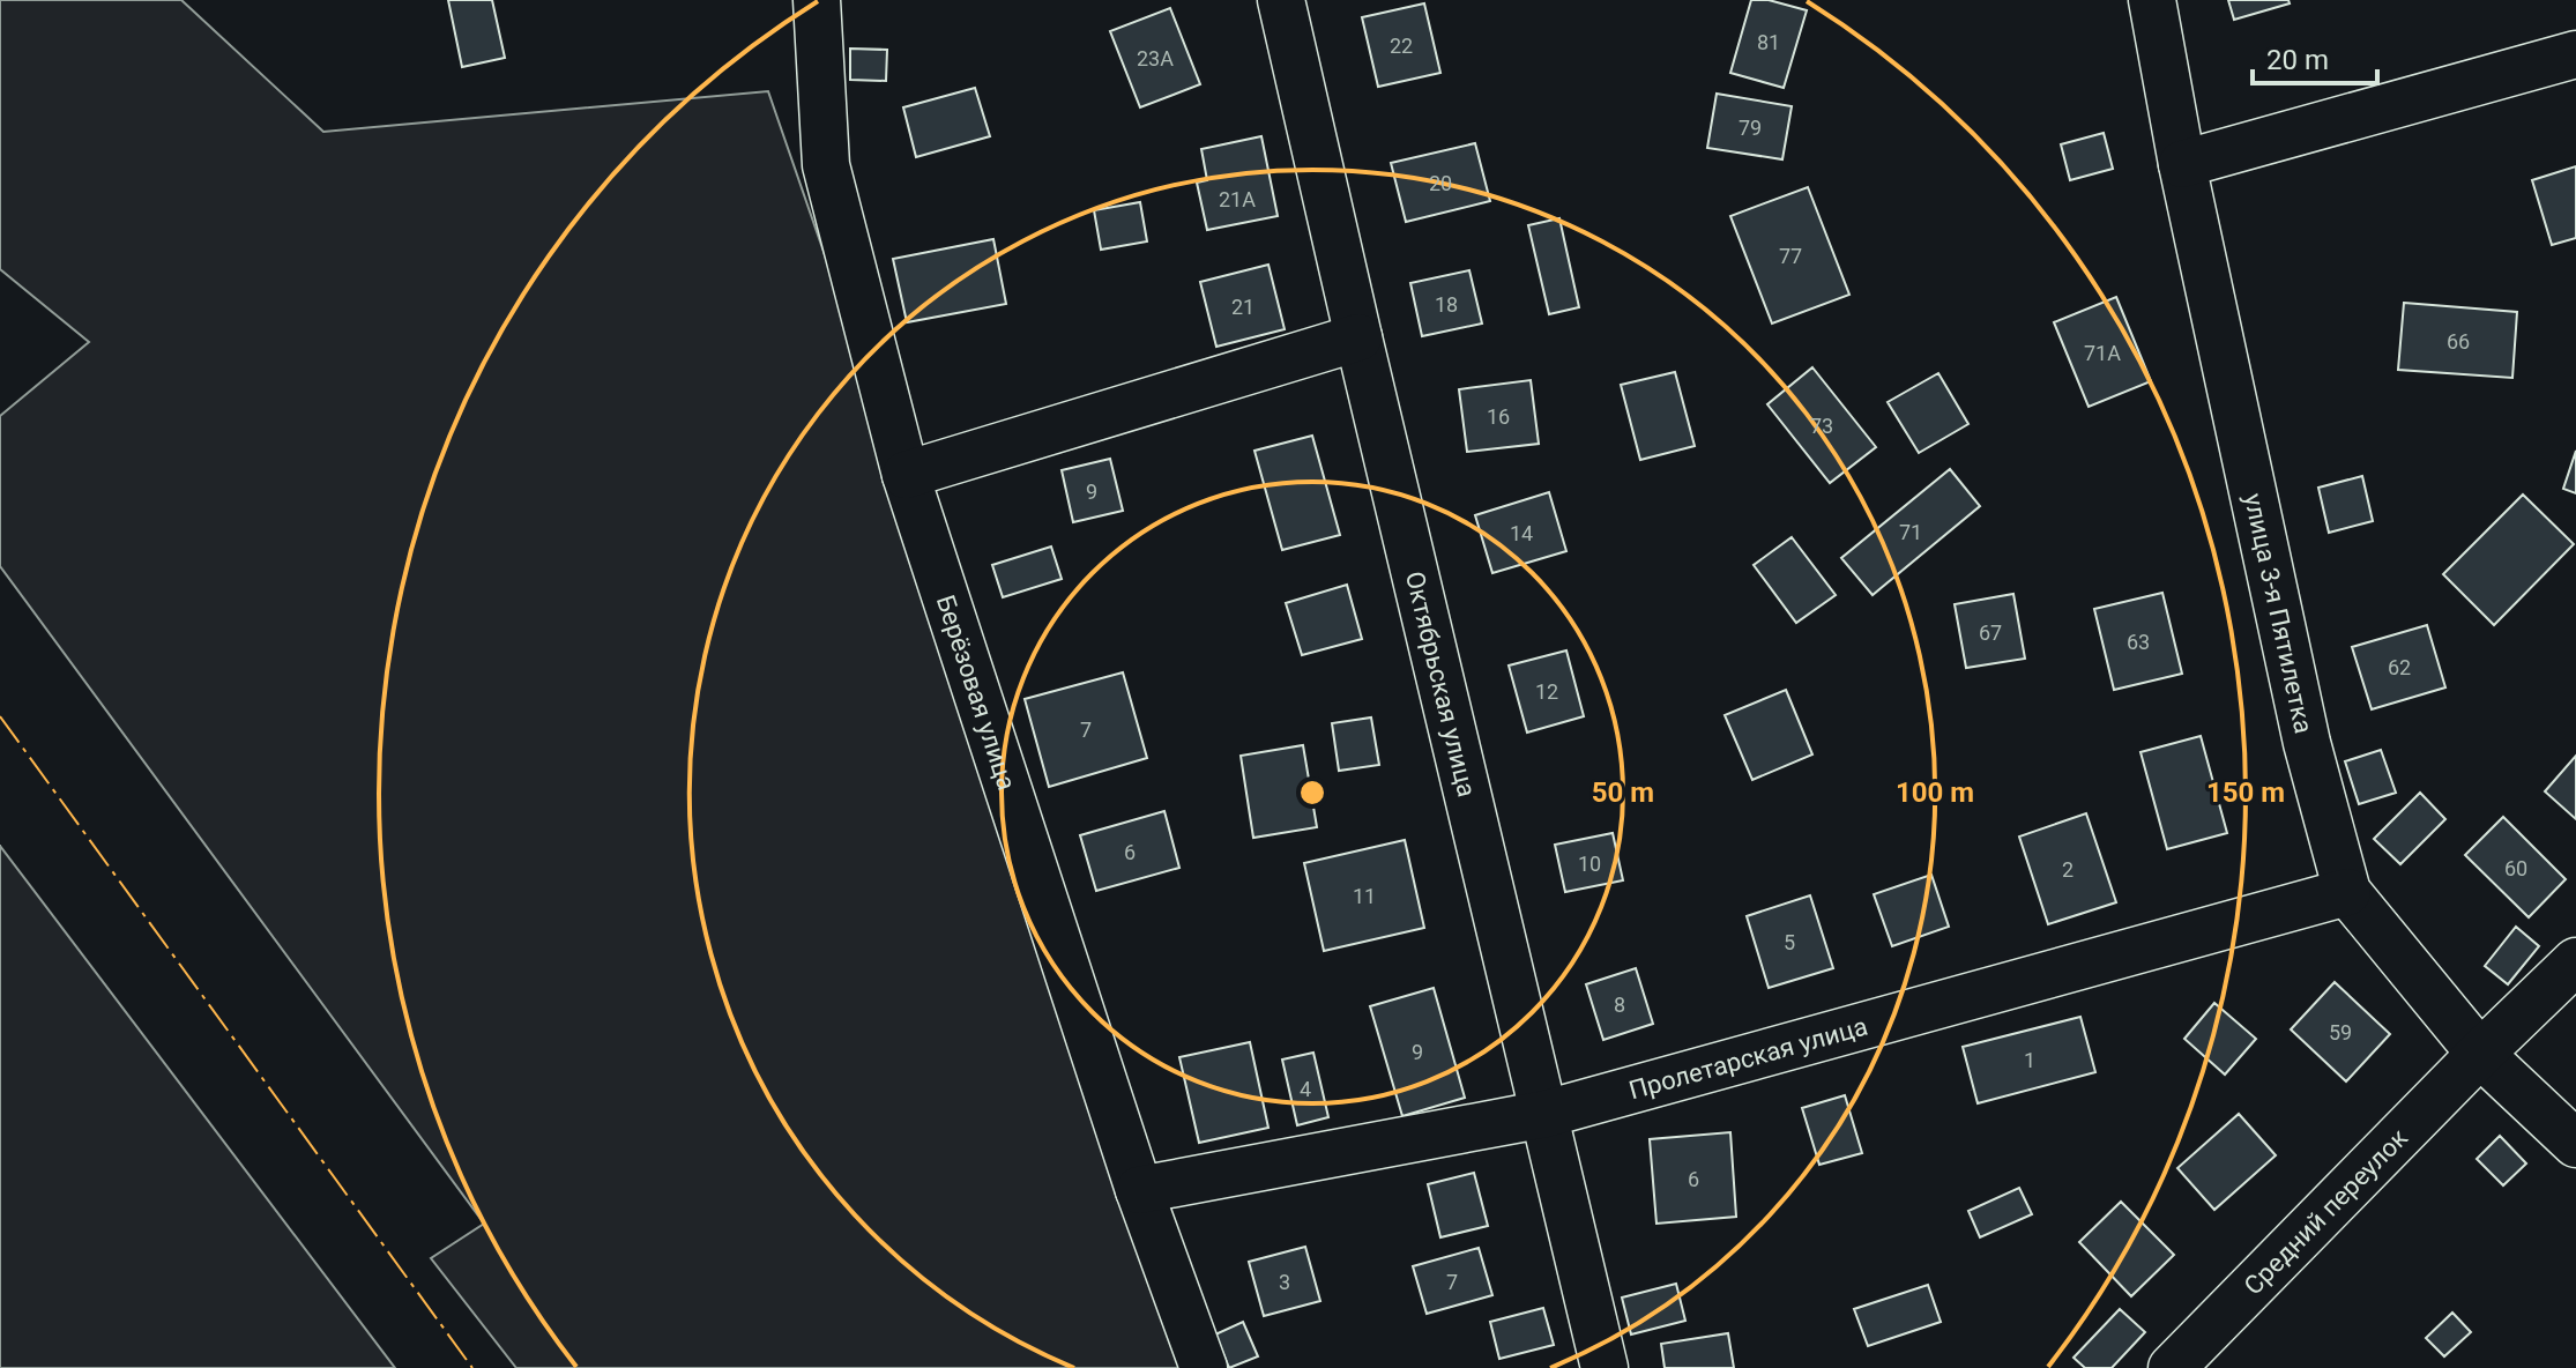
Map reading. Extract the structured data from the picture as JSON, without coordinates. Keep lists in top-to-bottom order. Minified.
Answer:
{"streets":{"street":["улица 3-я Пятилетка","Октябрьская улица","Берёзовая улица","Пролетарская улица","Средний переулок"]},"crossings":[["улица 3-я Пятилетка","Пролетарская улица"],["улица 3-я Пятилетка","Средний переулок"],["Октябрьская улица","Пролетарская улица"],["Берёзовая улица","Пролетарская улица"]],"house_numbers":["81","22","23А","79","20","21А","77","18","21","66","71А","16","73","9","71","14","67","63","62","12","7","6","10","60","2","11","5","8","59","9","1","4","6","3","7"],"scale_bar":"20 m","rings":["50 m","100 m","150 m"]}
